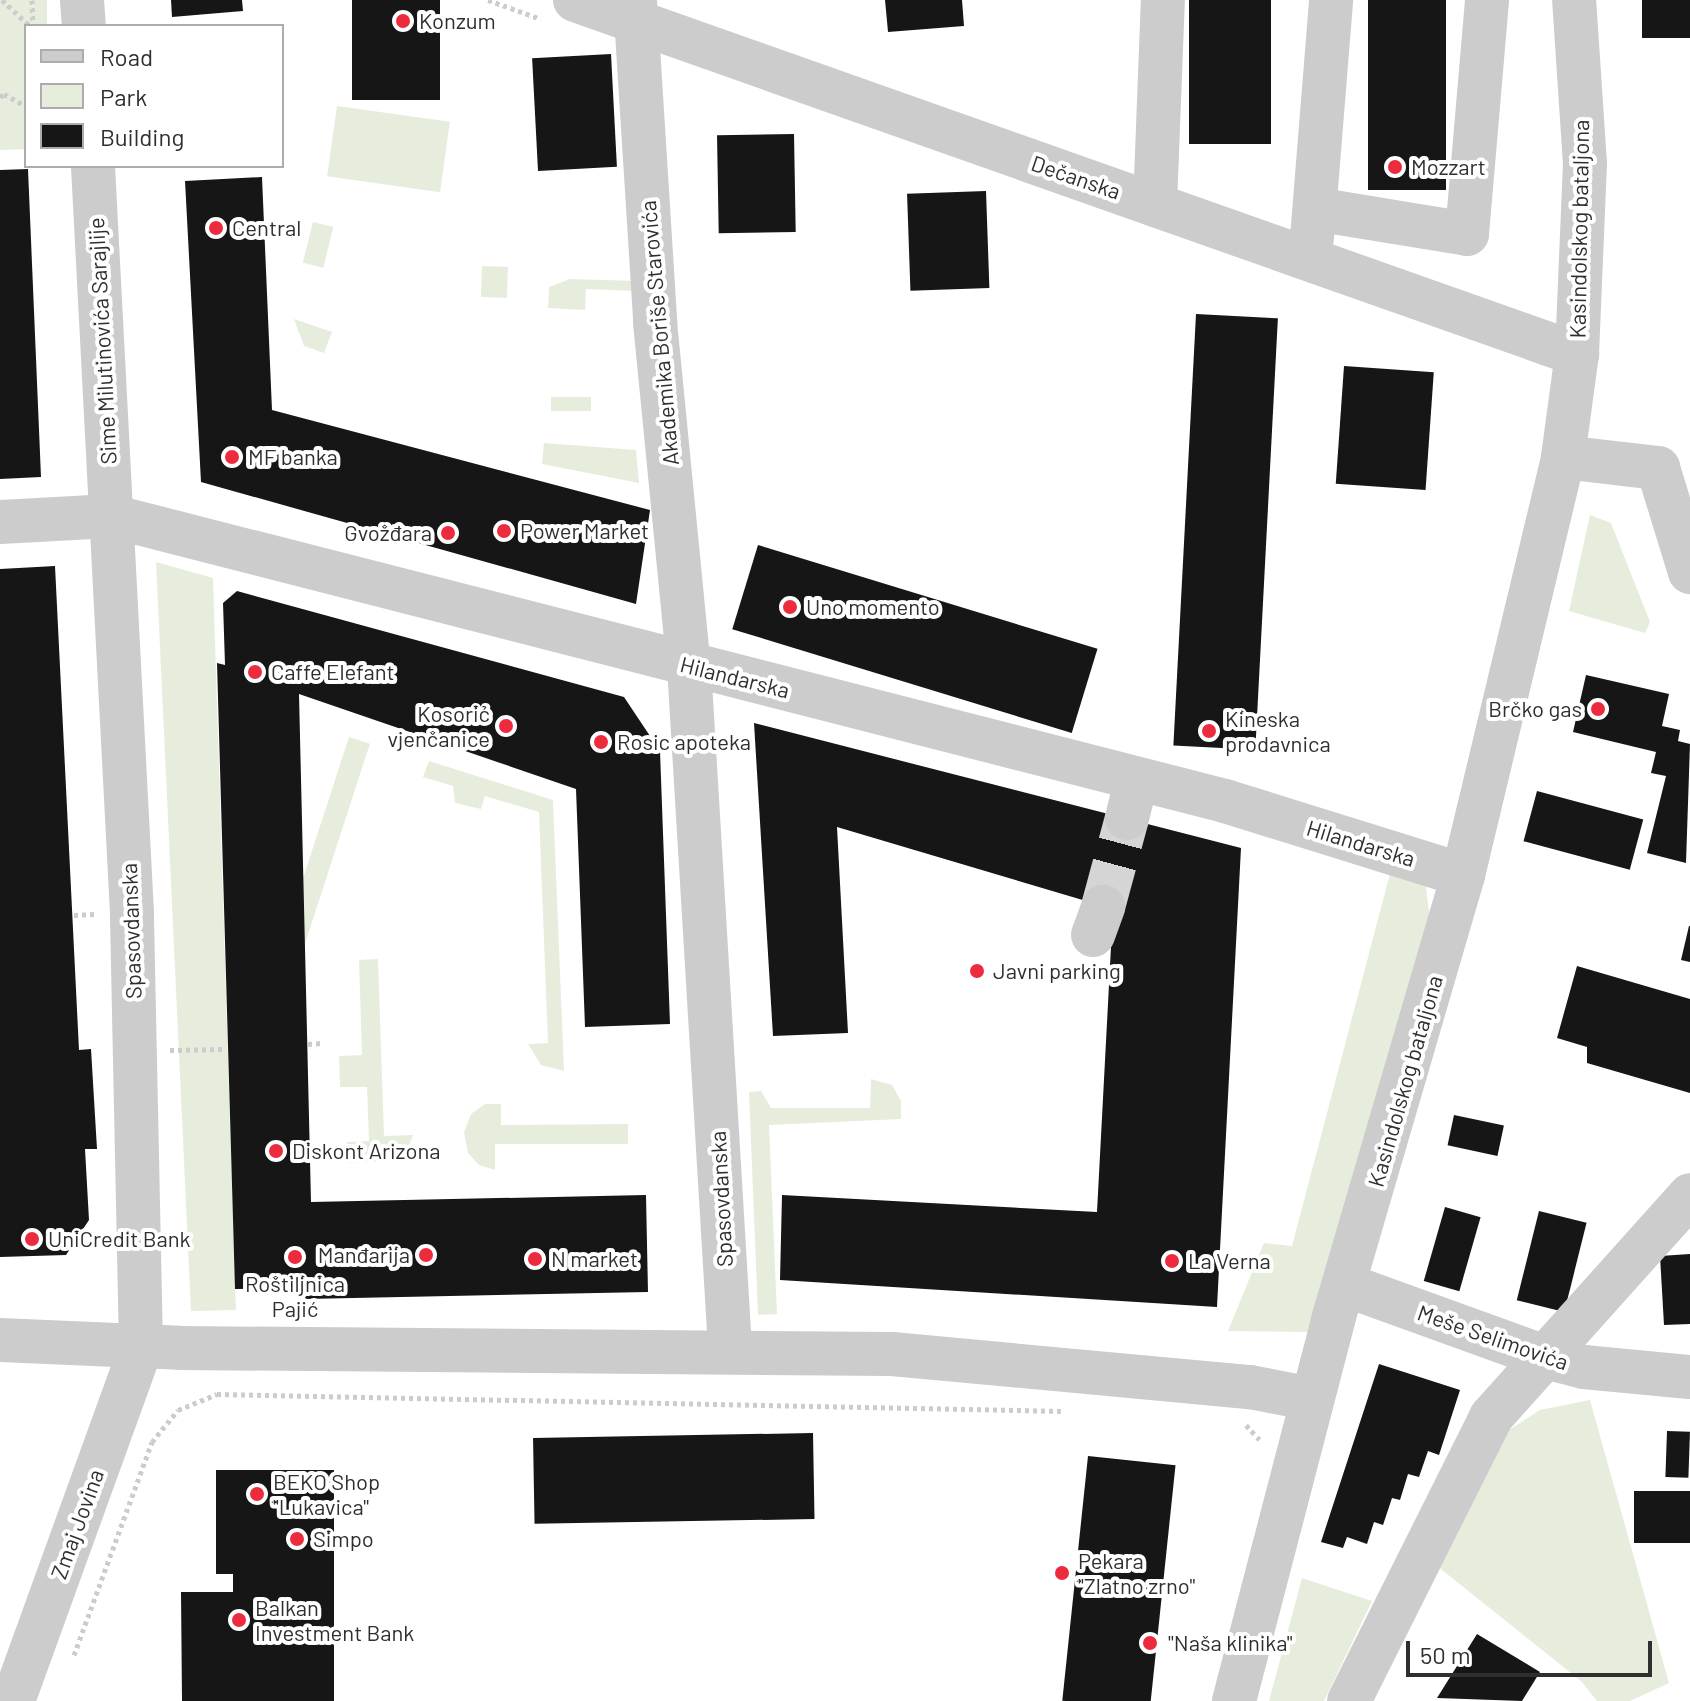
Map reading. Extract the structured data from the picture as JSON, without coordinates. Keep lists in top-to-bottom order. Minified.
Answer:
{"streets":{"street":["Dečanska","Kasindolskog bataljona","Akademika Boriše Starovića","Sime Milutinovića Sarajlije","Hilandarska","Spasovdanska","Meše Selimovića","Zmaj Jovina"]},"crossings":[["Dečanska","Kasindolskog bataljona"],["Dečanska","Akademika Boriše Starovića"],["Kasindolskog bataljona","Hilandarska"],["Kasindolskog bataljona","Meše Selimovića"],["Akademika Boriše Starovića","Hilandarska"],["Akademika Boriše Starovića","Spasovdanska"],["Sime Milutinovića Sarajlije","Hilandarska"],["Sime Milutinovića Sarajlije","Spasovdanska"],["Hilandarska","Spasovdanska"],["Spasovdanska","Zmaj Jovina"]],"places":["Konzum","Mozzart","Central","MF banka","Power Market","Gvožđara","Uno momento","Caffe Elefant","Brčko gas","Kosorić vjenčanice","Kineska prodavnica","Rosic apoteka","Javni parking","Diskont Arizona","UniCredit Bank","Manđarija","Roštiljnica Pajić","N market","La Verna","BEKO Shop \"Lukavica\"","Simpo","Pekara \"Zlatno zrno\"","Balkan Investment Bank","\"Naša klinika\""],"legend":["Road","Park","Building"],"scale_bar":"50 m"}
